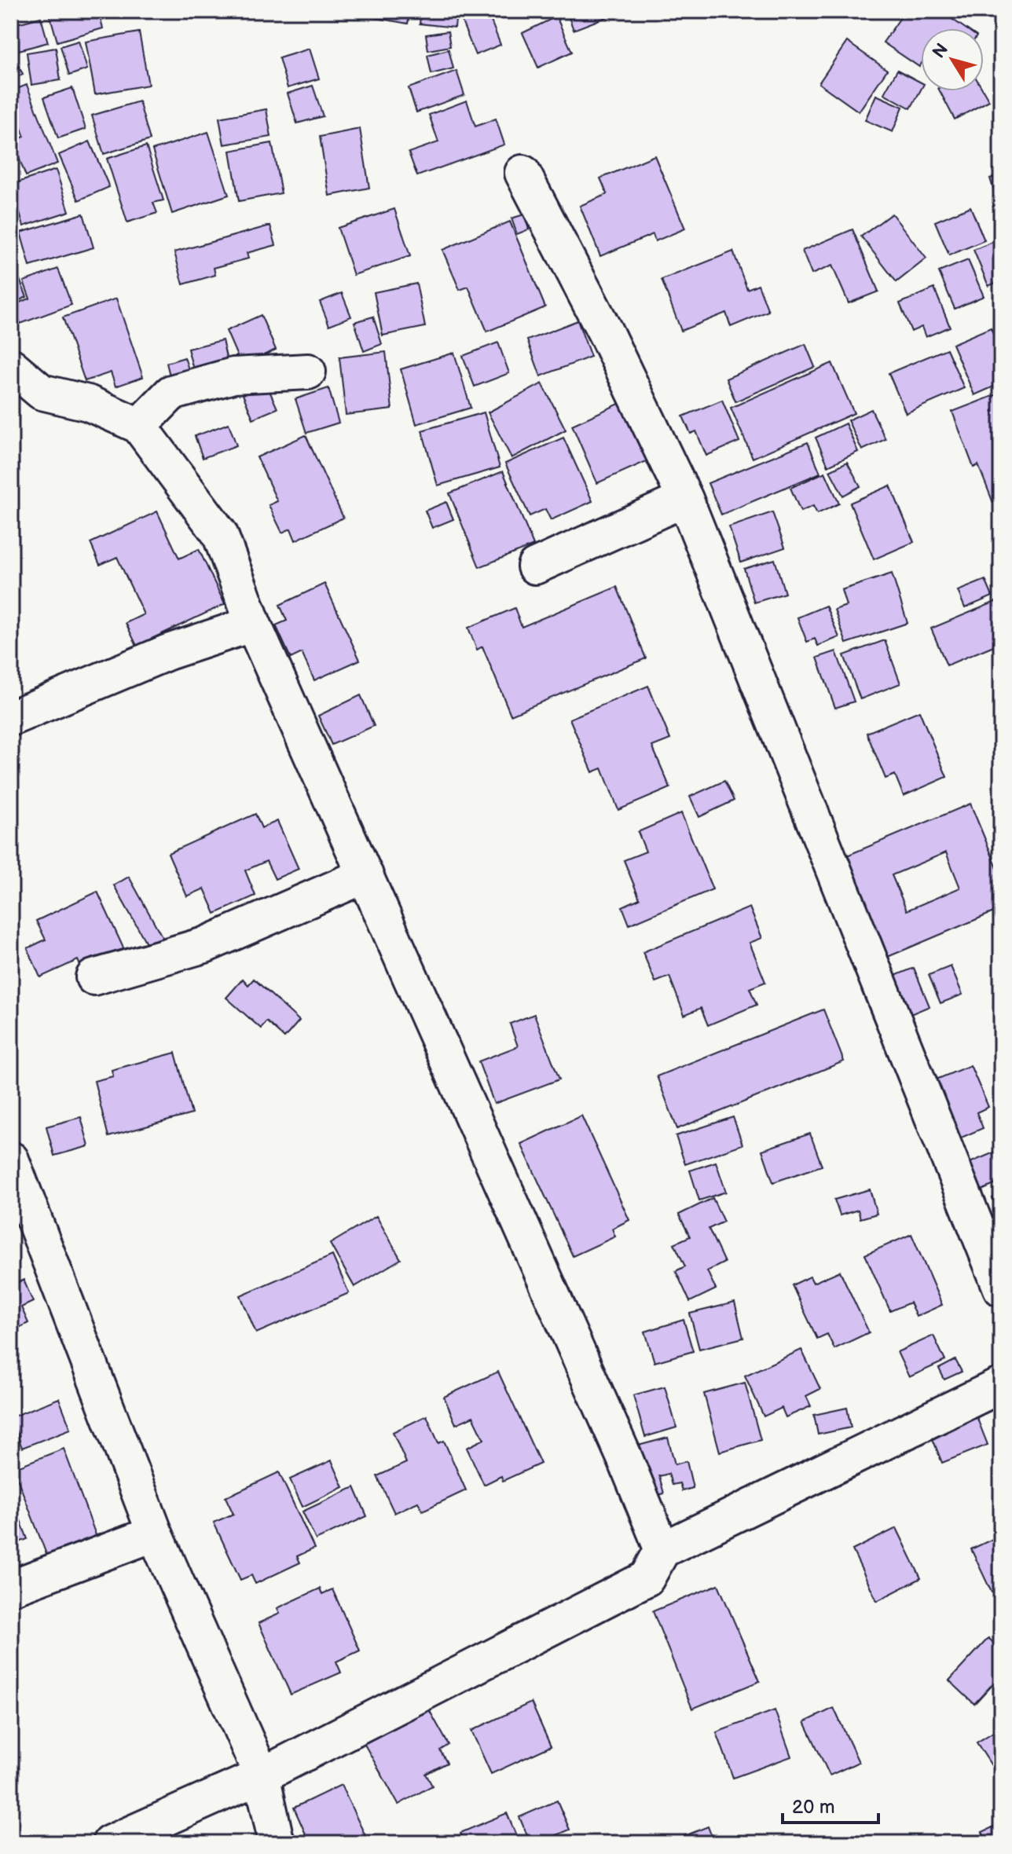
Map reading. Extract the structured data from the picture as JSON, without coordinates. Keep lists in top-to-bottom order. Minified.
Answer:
{"scale_bar":"20 m","north":"top left"}
